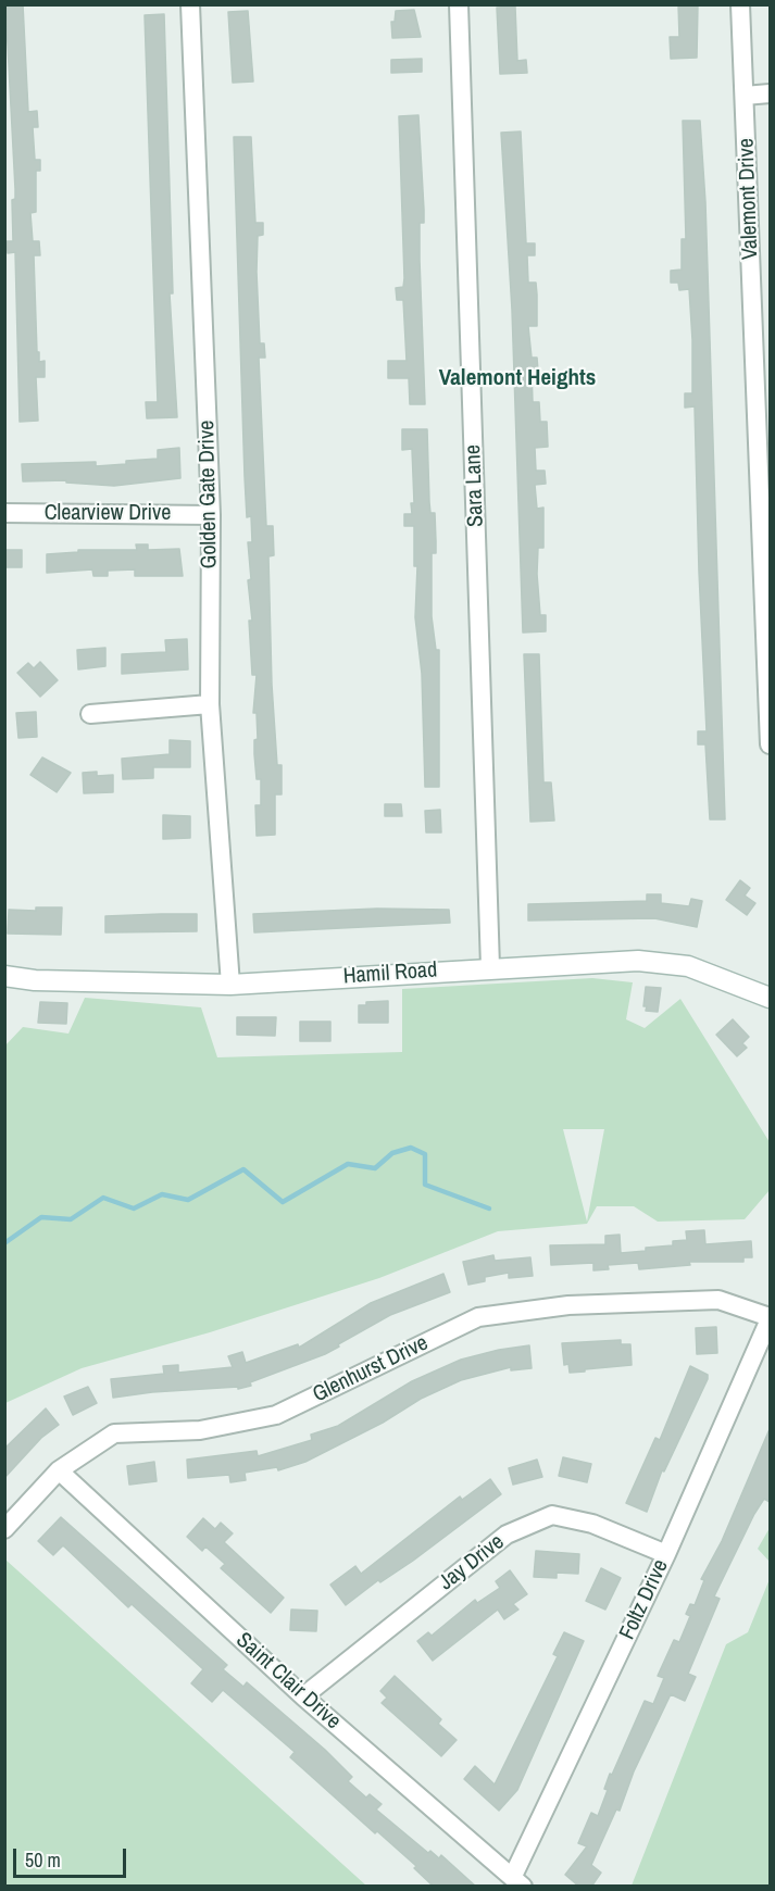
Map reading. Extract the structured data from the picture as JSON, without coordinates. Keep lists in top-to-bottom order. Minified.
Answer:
{"streets":{"street":["Valemont Drive","Sara Lane","Golden Gate Drive","Clearview Drive","Hamil Road","Glenhurst Drive","Jay Drive","Foltz Drive","Saint Clair Drive"]},"crossings":[["Sara Lane","Hamil Road"],["Golden Gate Drive","Clearview Drive"],["Golden Gate Drive","Hamil Road"],["Glenhurst Drive","Foltz Drive"],["Glenhurst Drive","Saint Clair Drive"],["Jay Drive","Foltz Drive"],["Jay Drive","Saint Clair Drive"],["Foltz Drive","Saint Clair Drive"]],"districts":["Valemont Heights"],"scale_bar":"50 m"}
